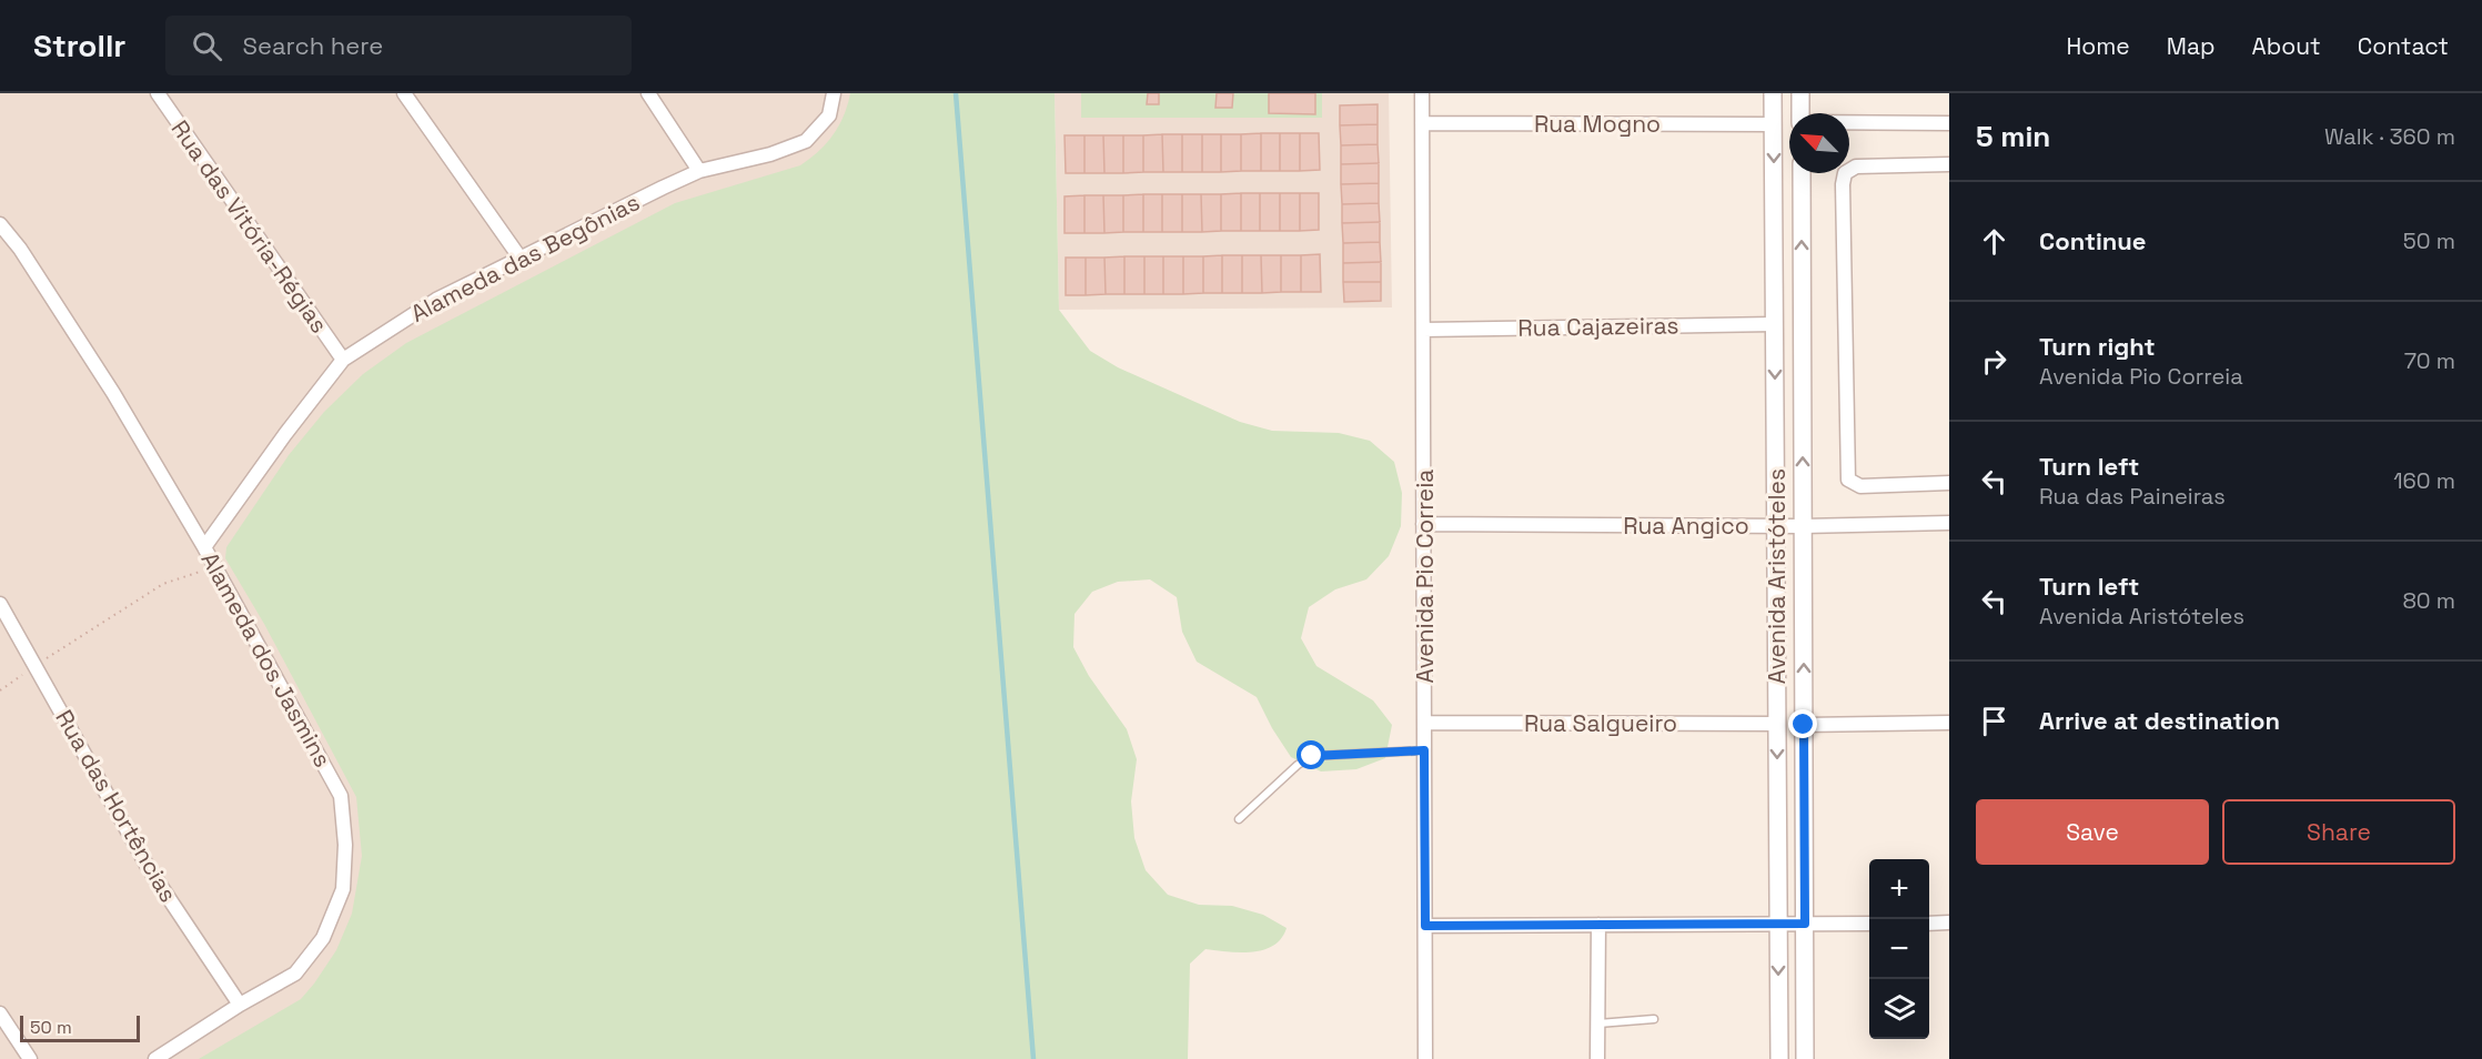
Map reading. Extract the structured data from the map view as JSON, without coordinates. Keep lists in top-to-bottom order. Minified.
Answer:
{"streets":{"street":["Rua Mogno","Rua das Vitória-Régias","Alameda das Begônias","Rua Cajazeiras","Rua Angico","Avenida Pio Correia","Avenida Aristóteles","Alameda dos Jasmins","Rua Salgueiro","Rua das Hortências"]},"crossings":[["Rua Mogno","Avenida Pio Correia"],["Rua Mogno","Avenida Aristóteles"],["Rua das Vitória-Régias","Alameda das Begônias"],["Alameda das Begônias","Alameda dos Jasmins"],["Rua Cajazeiras","Avenida Pio Correia"],["Rua Cajazeiras","Avenida Aristóteles"],["Rua Angico","Avenida Pio Correia"],["Rua Angico","Avenida Aristóteles"],["Avenida Pio Correia","Rua Salgueiro"],["Avenida Aristóteles","Rua Salgueiro"],["Alameda dos Jasmins","Rua das Hortências"]],"scale_bar":"50 m","north":"top left","page":{"header":"Strollr","search":"Search here","nav":["Home","Map","About","Contact"],"heading":["5 min","Walk · 360 m"],"list":[["Continue","50 m"],["Turn right","Avenida Pio Correia","70 m"],["Turn left","Rua das Paineiras","160 m"],["Turn left","Avenida Aristóteles","80 m"],"Arrive at destination"],"buttons":["Save","Share"],"map_buttons":["+","−"],"scale":"50 m"}}
